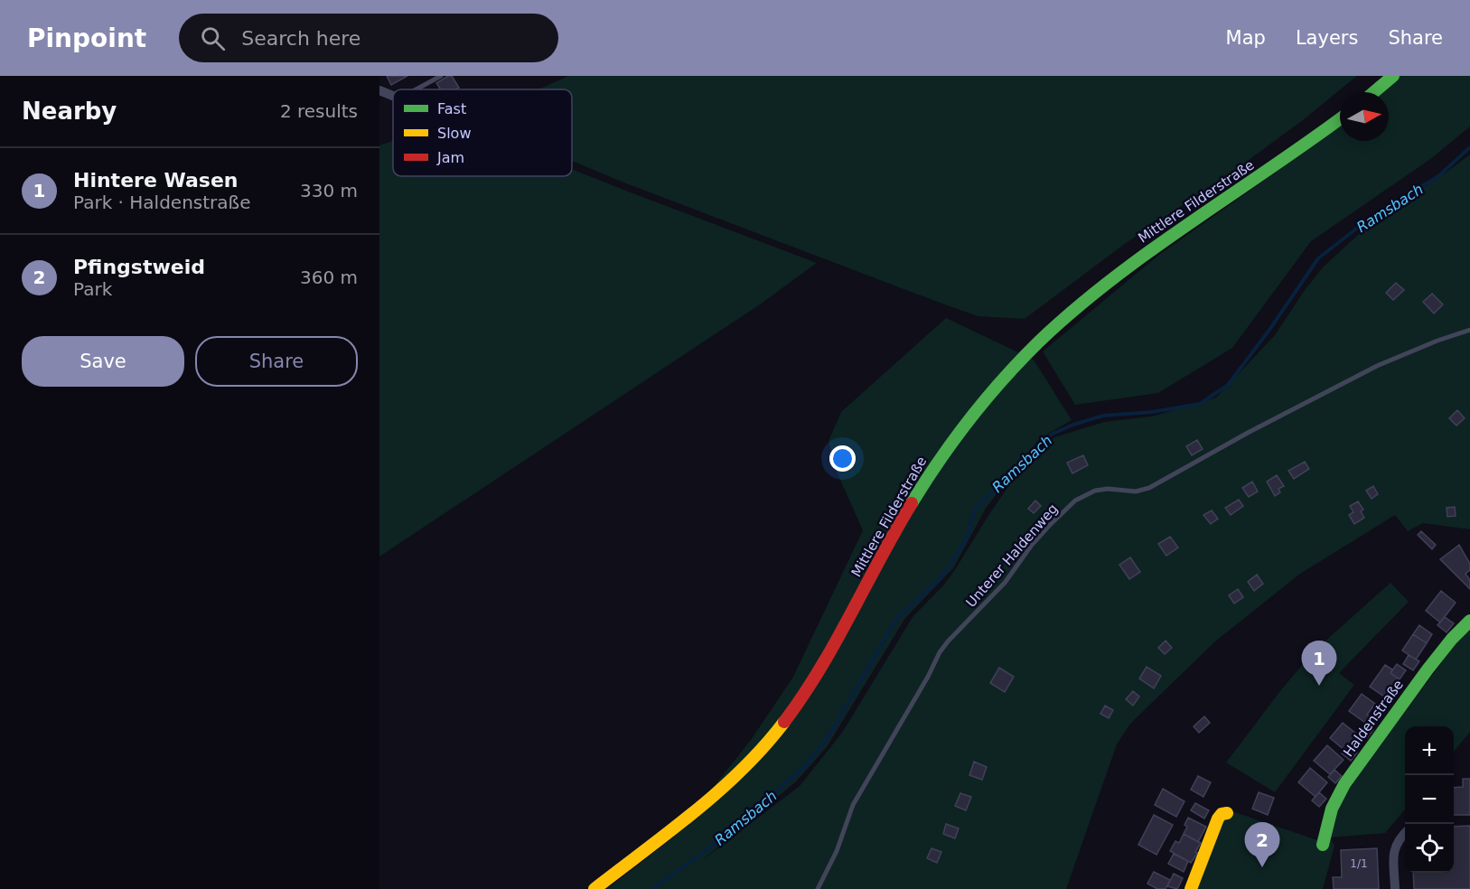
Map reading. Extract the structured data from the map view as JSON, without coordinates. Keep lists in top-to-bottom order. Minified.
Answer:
{"streets":{"main road":["Mittlere Filderstraße","Haldenstraße"],"lane":["Unterer Haldenweg"]},"water":["Ramsbach"],"house_numbers":["1/1"],"legend":["Fast","Slow","Jam"],"north":"right","page":{"header":"Pinpoint","search":"Search here","nav":["Map","Layers","Share"],"heading":["Nearby","2 results"],"list":[{"mark":"1","name":"Hintere Wasen","note":"Park · Haldenstraße","value":"330 m"},{"mark":"2","name":"Pfingstweid","note":"Park","value":"360 m"}],"buttons":["Save","Share"],"pins":["1","2"],"map_buttons":["+","−"]}}
